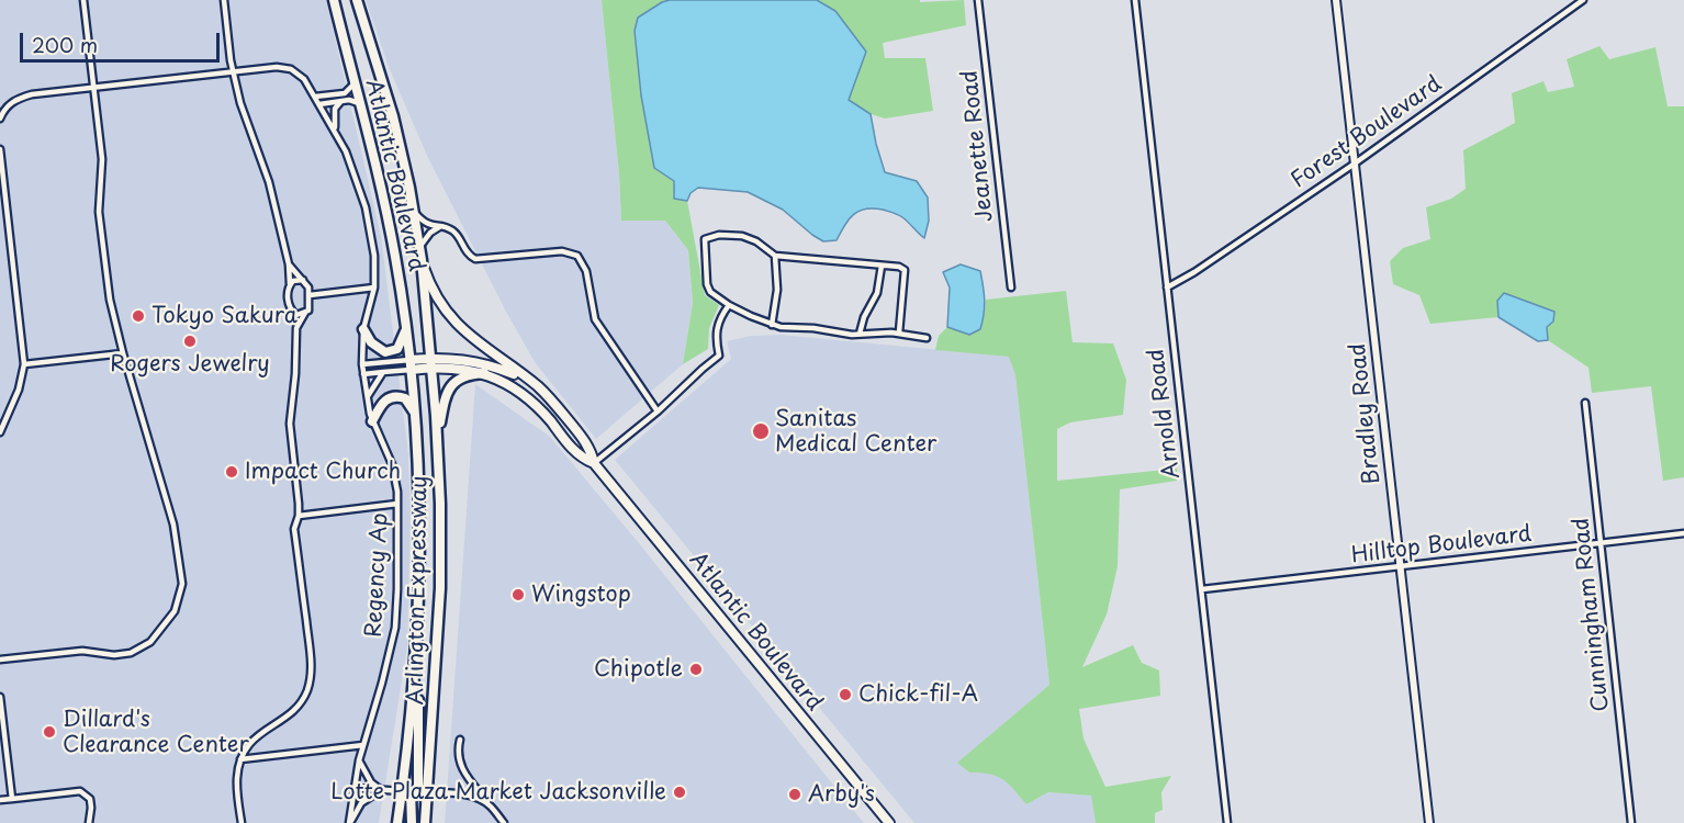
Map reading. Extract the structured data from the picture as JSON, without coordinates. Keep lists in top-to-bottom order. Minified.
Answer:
{"streets":{"highway":["Atlantic Boulevard","Arlington Expressway"],"street":["Forest Boulevard","Jeanette Road","Arnold Road","Bradley Road","Hilltop Boulevard","Regency Ap","Cunningham Road"]},"crossings":[["Forest Boulevard","Arnold Road"],["Forest Boulevard","Bradley Road"],["Atlantic Boulevard","Arlington Expressway"],["Arnold Road","Hilltop Boulevard"],["Bradley Road","Hilltop Boulevard"],["Hilltop Boulevard","Cunningham Road"]],"places":["Tokyo Sakura","Rogers Jewelry","Sanitas Medical Center","Impact Church","Wingstop","Chipotle","Chick-fil-A","Dillard's Clearance Center","Lotte Plaza Market Jacksonville","Arby's"],"scale_bar":"200 m"}
